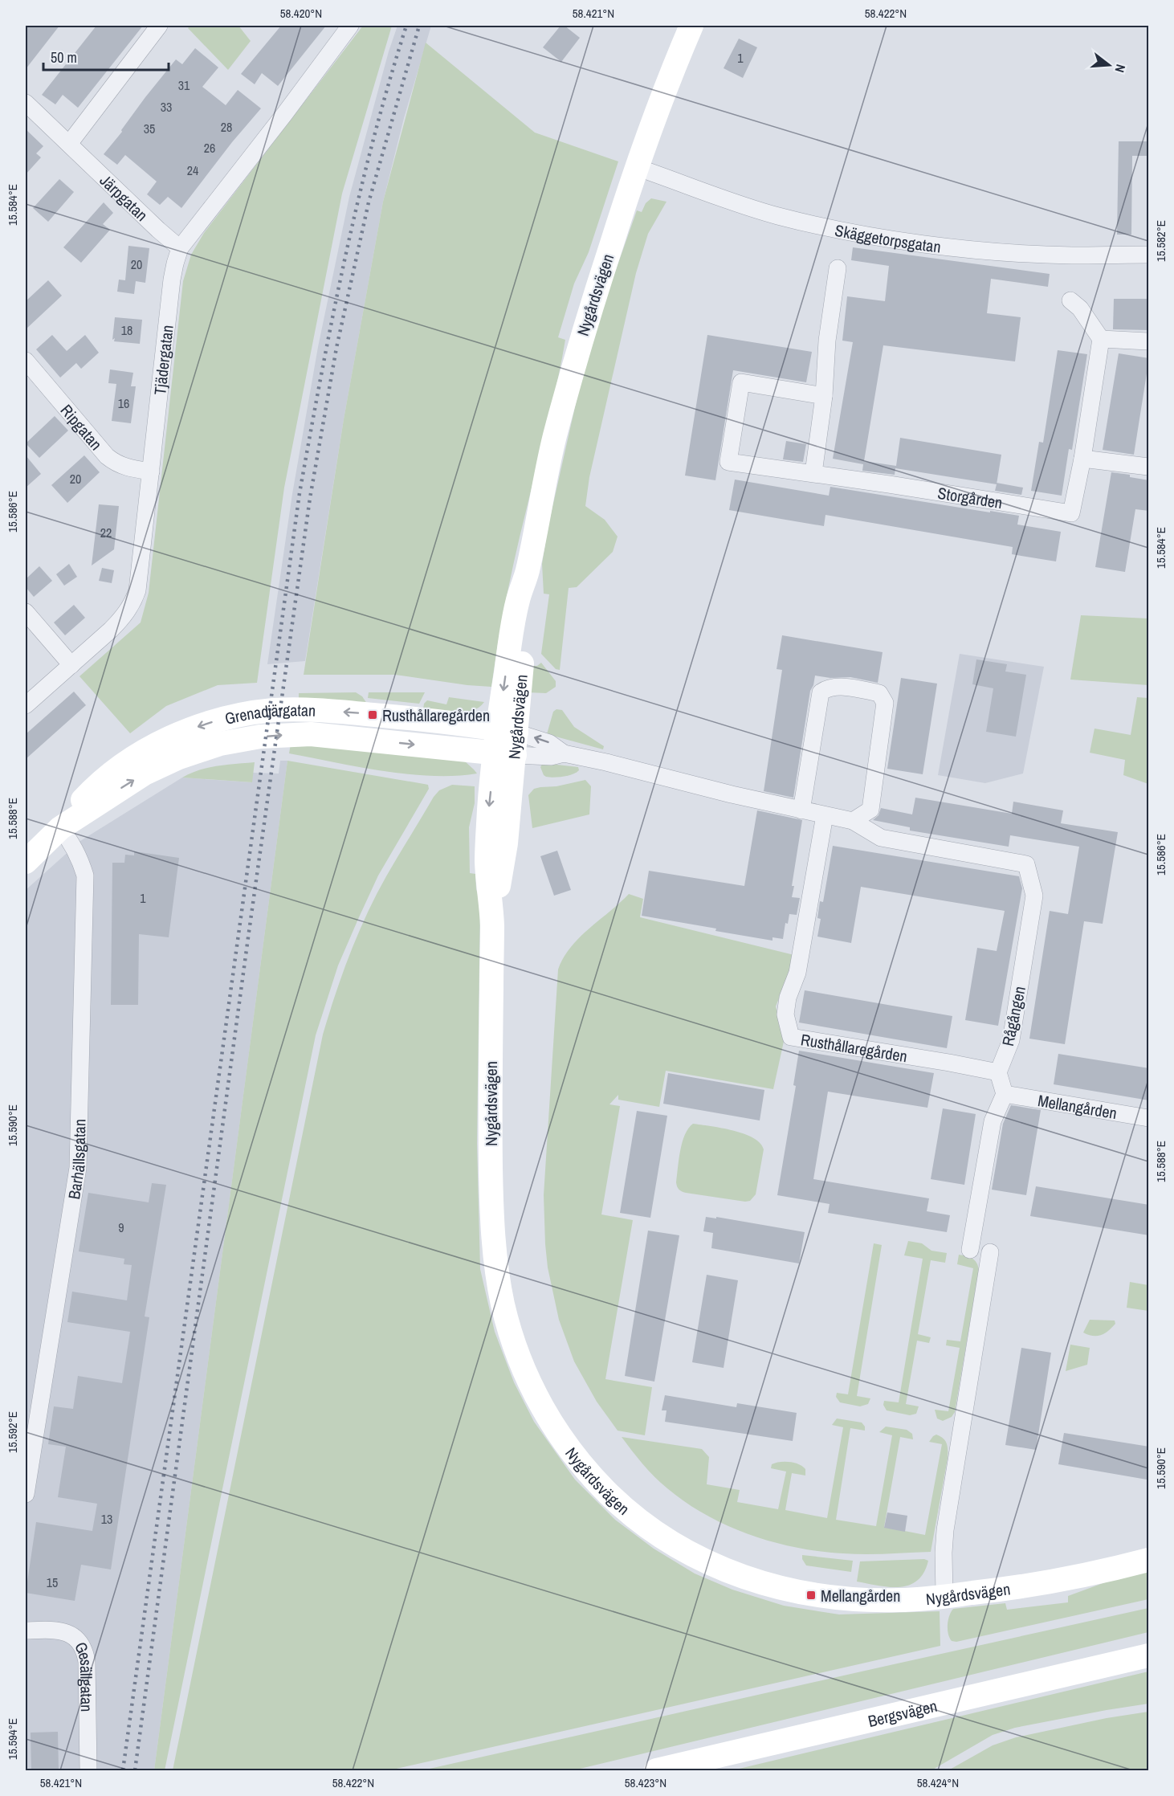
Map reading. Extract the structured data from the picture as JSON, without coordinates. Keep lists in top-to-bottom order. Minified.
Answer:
{"streets":{"street":["Järpgatan","Skäggetorpsgatan","Nygårdsvägen","Tjädergatan","Ripgatan","Storgården","Grenadjärgatan","Rågången","Rusthållaregården","Mellangården","Barhällsgatan","Gesällgatan","Bergsvägen"]},"crossings":[["Järpgatan","Tjädergatan"],["Skäggetorpsgatan","Nygårdsvägen"],["Nygårdsvägen","Grenadjärgatan"],["Tjädergatan","Ripgatan"],["Grenadjärgatan","Barhällsgatan"],["Rågången","Rusthållaregården"]],"places":{"transit":["Rusthållaregården","Mellangården"]},"house_numbers":["1","31","33","28","35","26","24","20","18","16","20","22","1","9","13","15"],"scale_bar":"50 m","north":"right","coordinates":["58.420°N","58.421°N","58.422°N","15.584°E","15.582°E","15.586°E","15.588°E","15.590°E","15.592°E","15.594°E","58.423°N","58.424°N"]}
